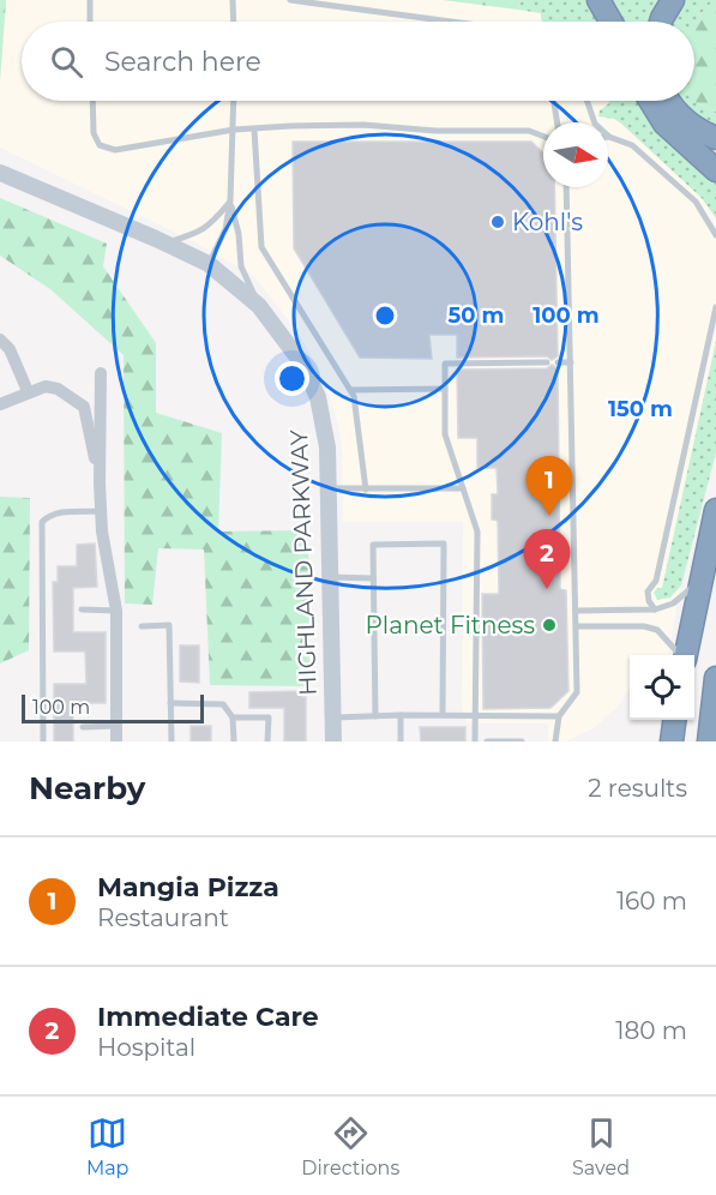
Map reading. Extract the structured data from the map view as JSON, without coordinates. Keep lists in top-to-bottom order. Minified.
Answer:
{"streets":{"street":["HIGHLAND PARKWAY"]},"places":["Kohl's","Planet Fitness"],"scale_bar":"100 m","north":"right","page":{"search":"Search here","pins":["1","2"],"scale":"100 m","heading":["Nearby","2 results"],"list":[{"mark":"1","name":"Mangia Pizza","note":"Restaurant","value":"160 m"},{"mark":"2","name":"Immediate Care","note":"Hospital","value":"180 m"}],"nav":["Map","Directions","Saved"]},"rings":["50 m","100 m","150 m"]}
